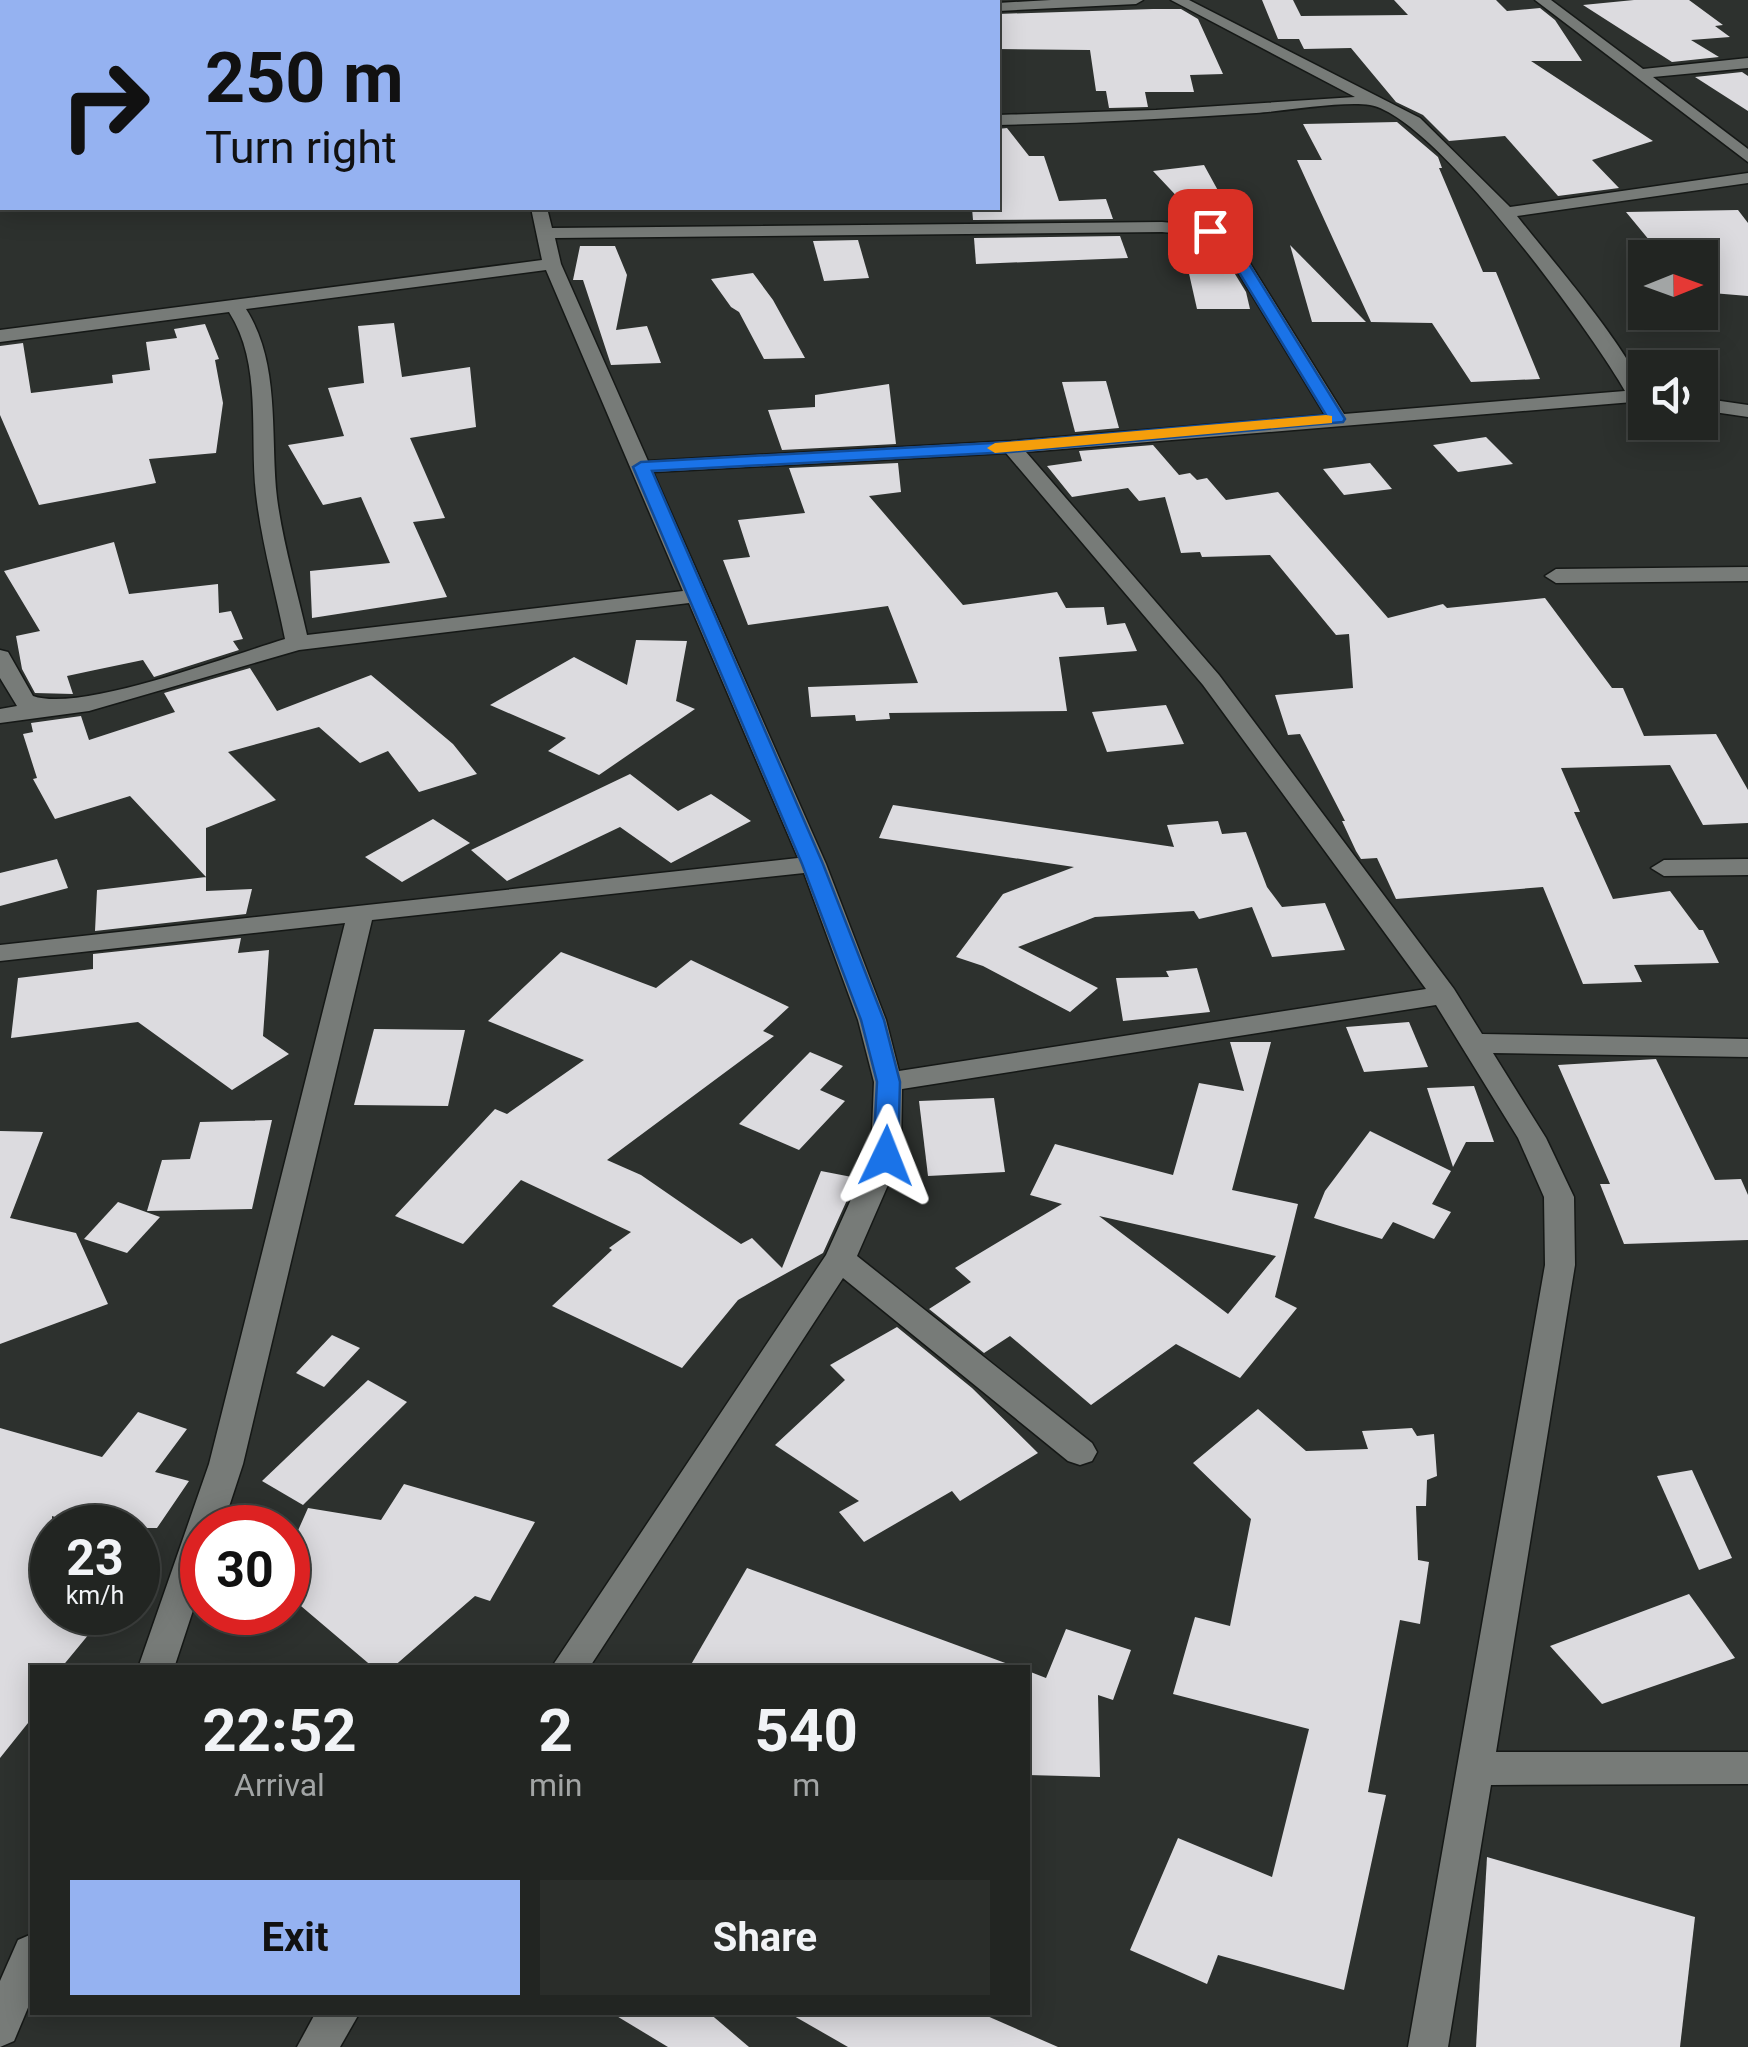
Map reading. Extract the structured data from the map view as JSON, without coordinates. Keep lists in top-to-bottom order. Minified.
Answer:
{"north":"right","page":{"turn":["250 m","Turn right"],"speed":"23 km/h","limit":"30","eta":["22:52","Arrival","2","min","540","m"],"buttons":["Exit","Share"]}}
